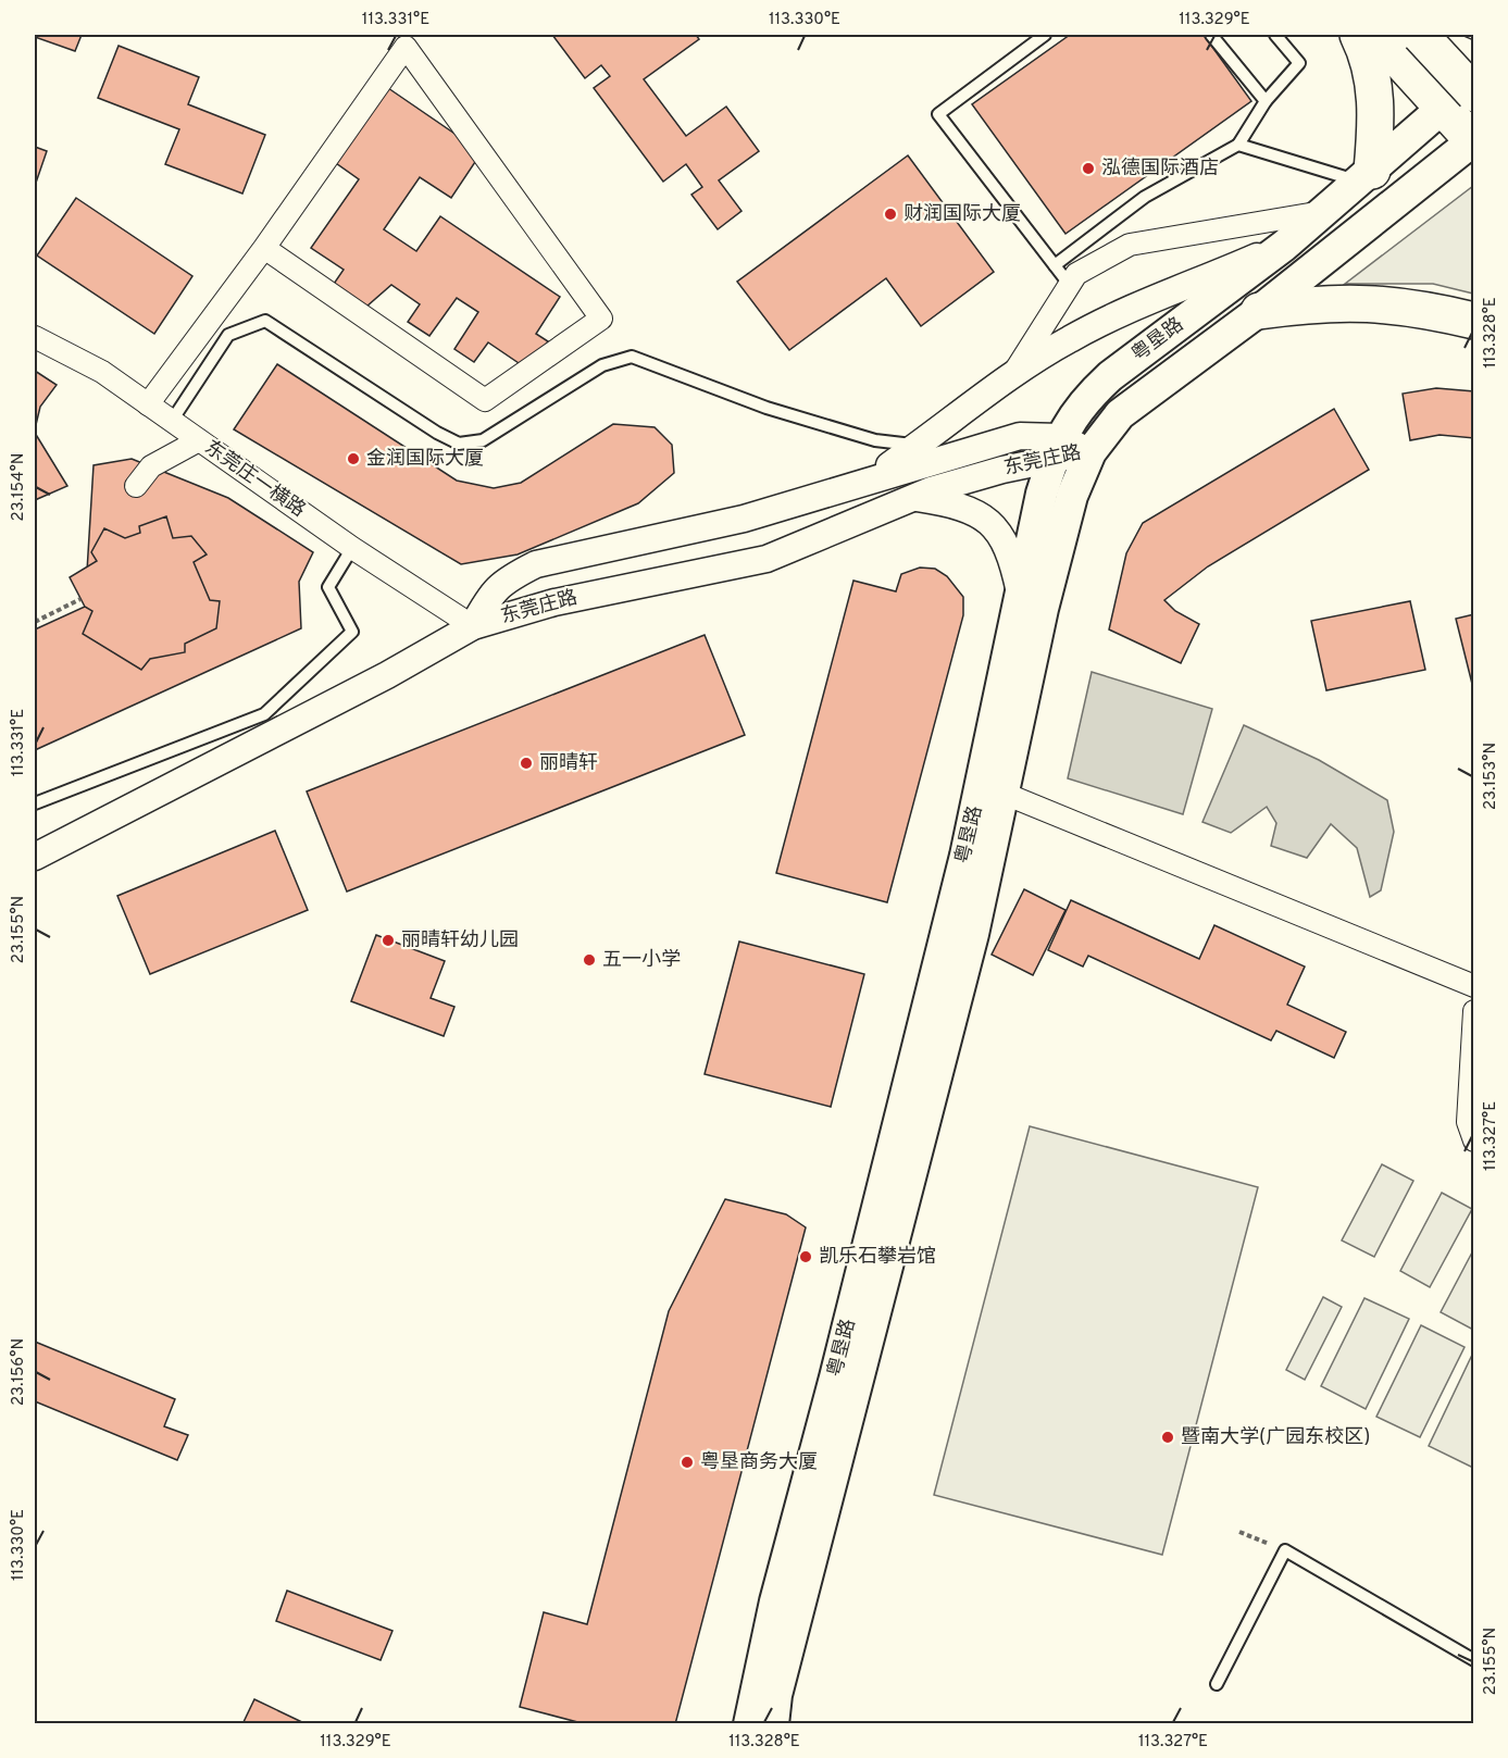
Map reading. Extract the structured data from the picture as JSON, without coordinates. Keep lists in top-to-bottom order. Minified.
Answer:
{"streets":{"main road":["粤垦路"],"street":["东莞庄路","东莞庄一横路"]},"crossings":[["粤垦路","东莞庄路"],["东莞庄路","东莞庄一横路"]],"places":["泓德国际酒店","财润国际大厦","金润国际大厦","丽晴轩","丽晴轩幼儿园","五一小学","凯乐石攀岩馆","暨南大学(广园东校区)","粤垦商务大厦"],"coordinates":["113.331°E","113.330°E","113.329°E","113.328°E","23.154°N","23.153°N","23.155°N","113.327°E","23.156°N"]}
